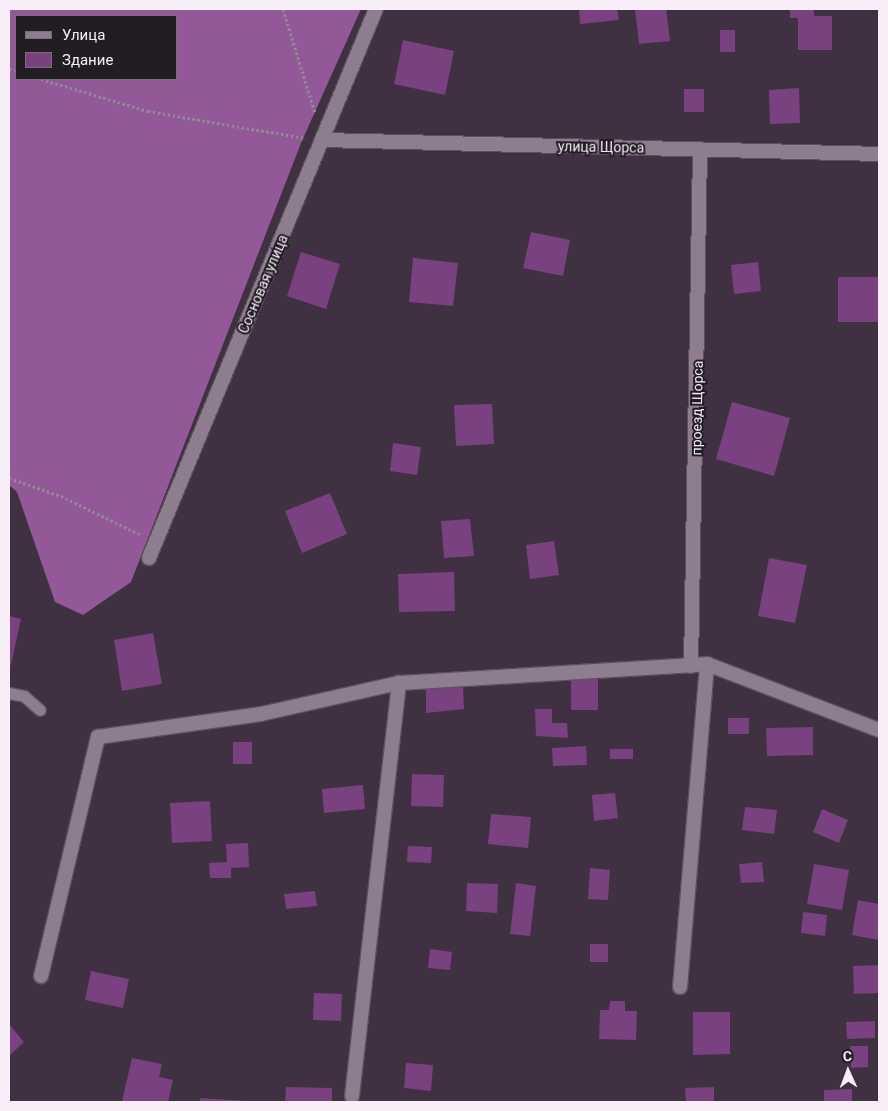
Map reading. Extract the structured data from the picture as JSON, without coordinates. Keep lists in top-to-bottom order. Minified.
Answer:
{"streets":{"street":["улица Щорса","Сосновая улица","проезд Щорса"]},"crossings":[["улица Щорса","Сосновая улица"],["улица Щорса","проезд Щорса"]],"legend":["Улица","Здание"],"north":"top"}
